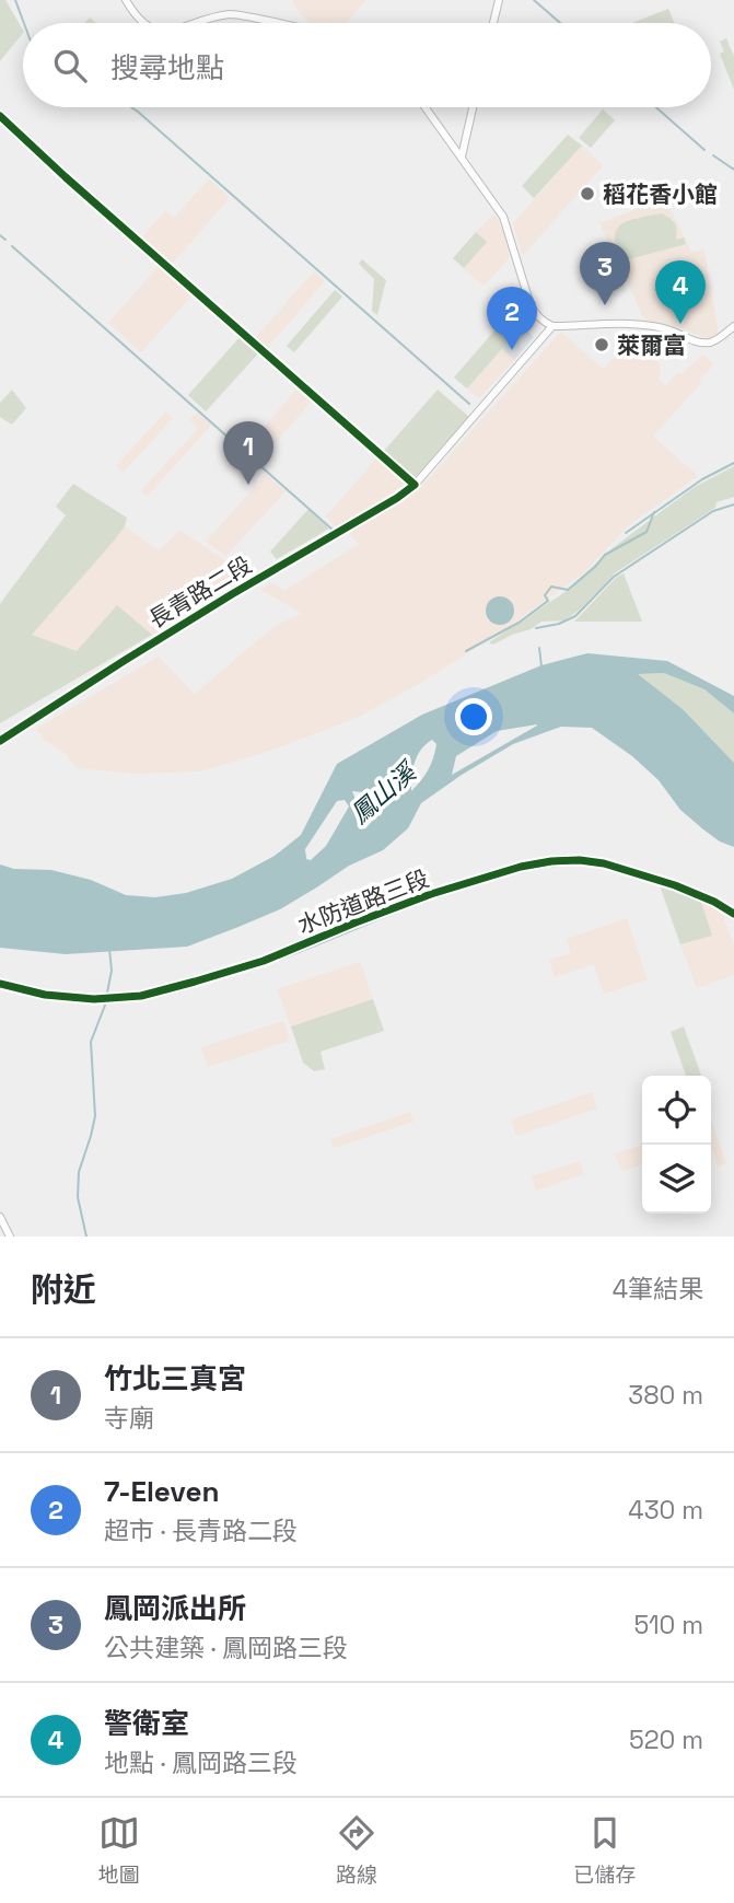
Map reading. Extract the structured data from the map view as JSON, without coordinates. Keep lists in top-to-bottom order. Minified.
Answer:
{"streets":{"street":["長青路二段","水防道路三段"]},"water":["鳳山溪"],"places":["稻花香小館","萊爾富"],"page":{"search":"搜尋地點","pins":["3","4","2","1"],"heading":["附近","4筆結果"],"list":[{"mark":"1","name":"竹北三真宮","note":"寺廟","value":"380 m"},{"mark":"2","name":"7-Eleven","note":"超市 · 長青路二段","value":"430 m"},{"mark":"3","name":"鳳岡派出所","note":"公共建築 · 鳳岡路三段","value":"510 m"},{"mark":"4","name":"警衛室","note":"地點 · 鳳岡路三段","value":"520 m"}],"nav":["地圖","路線","已儲存"]}}
